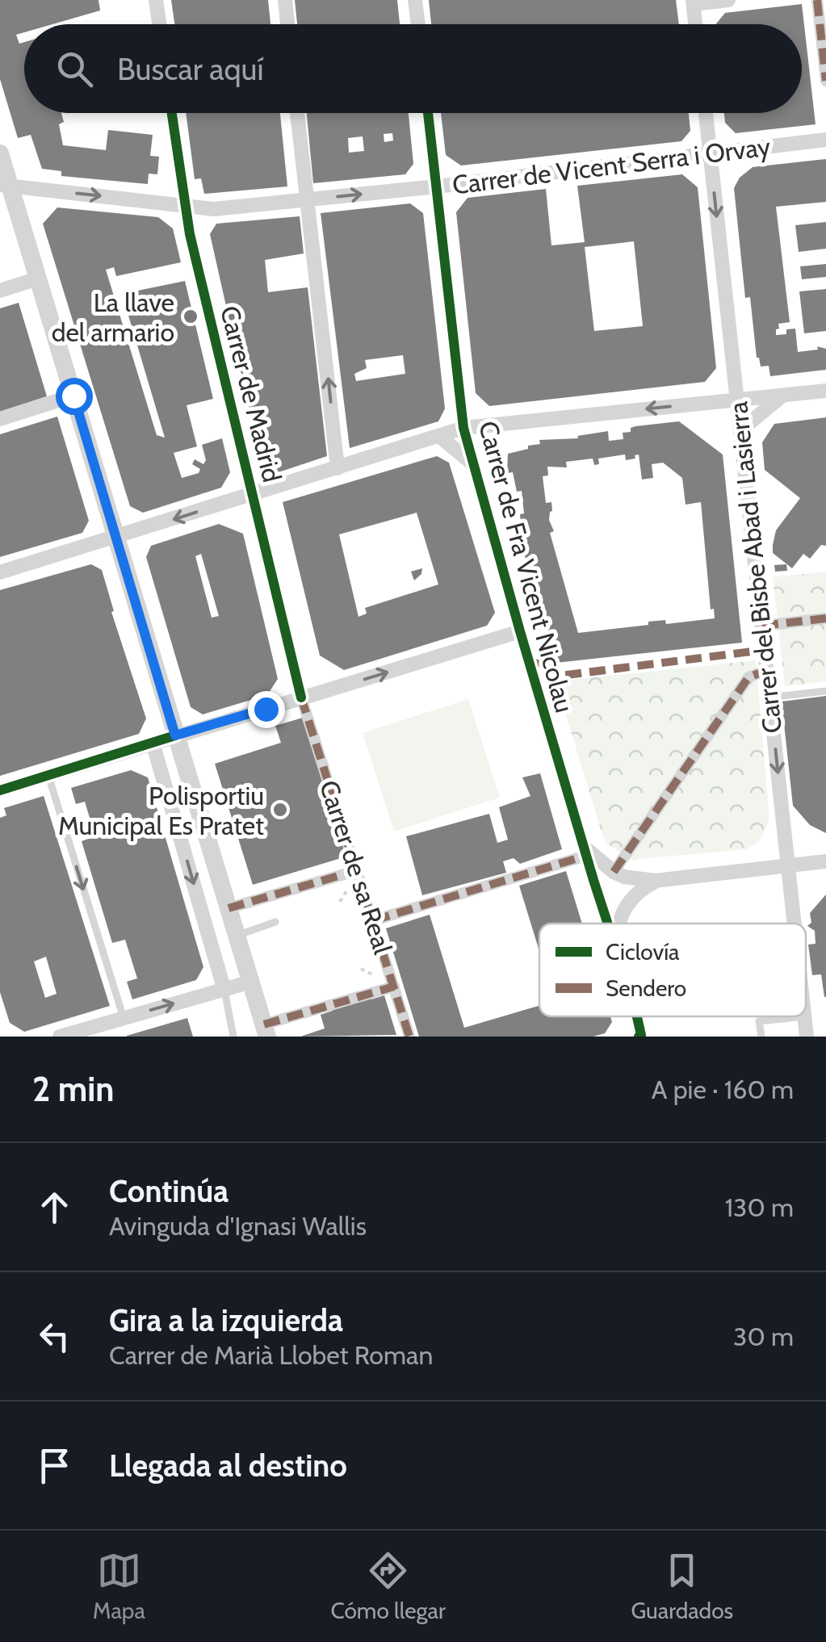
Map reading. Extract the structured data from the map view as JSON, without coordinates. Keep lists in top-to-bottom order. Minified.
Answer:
{"streets":{"street":["Carrer de Vicent Serra i Orvay","Carrer de Madrid","Carrer de Fra Vicent Nicolau","Carrer del Bisbe Abad i Lasierra","Carrer de sa Real"]},"crossings":[["Carrer de Vicent Serra i Orvay","Carrer de Madrid"],["Carrer de Vicent Serra i Orvay","Carrer de Fra Vicent Nicolau"],["Carrer de Vicent Serra i Orvay","Carrer del Bisbe Abad i Lasierra"],["Carrer de Madrid","Carrer de sa Real"]],"one_way":["Carrer de Vicent Serra i Orvay","Carrer del Bisbe Abad i Lasierra"],"places":["La llave del armario","Polisportiu Municipal Es Pratet"],"legend":["Ciclovía","Sendero"],"page":{"search":"Buscar aquí","heading":["2 min","A pie · 160 m"],"list":[["Continúa","Avinguda d'Ignasi Wallis","130 m"],["Gira a la izquierda","Carrer de Marià Llobet Roman","30 m"],"Llegada al destino"],"nav":["Mapa","Cómo llegar","Guardados"]}}
